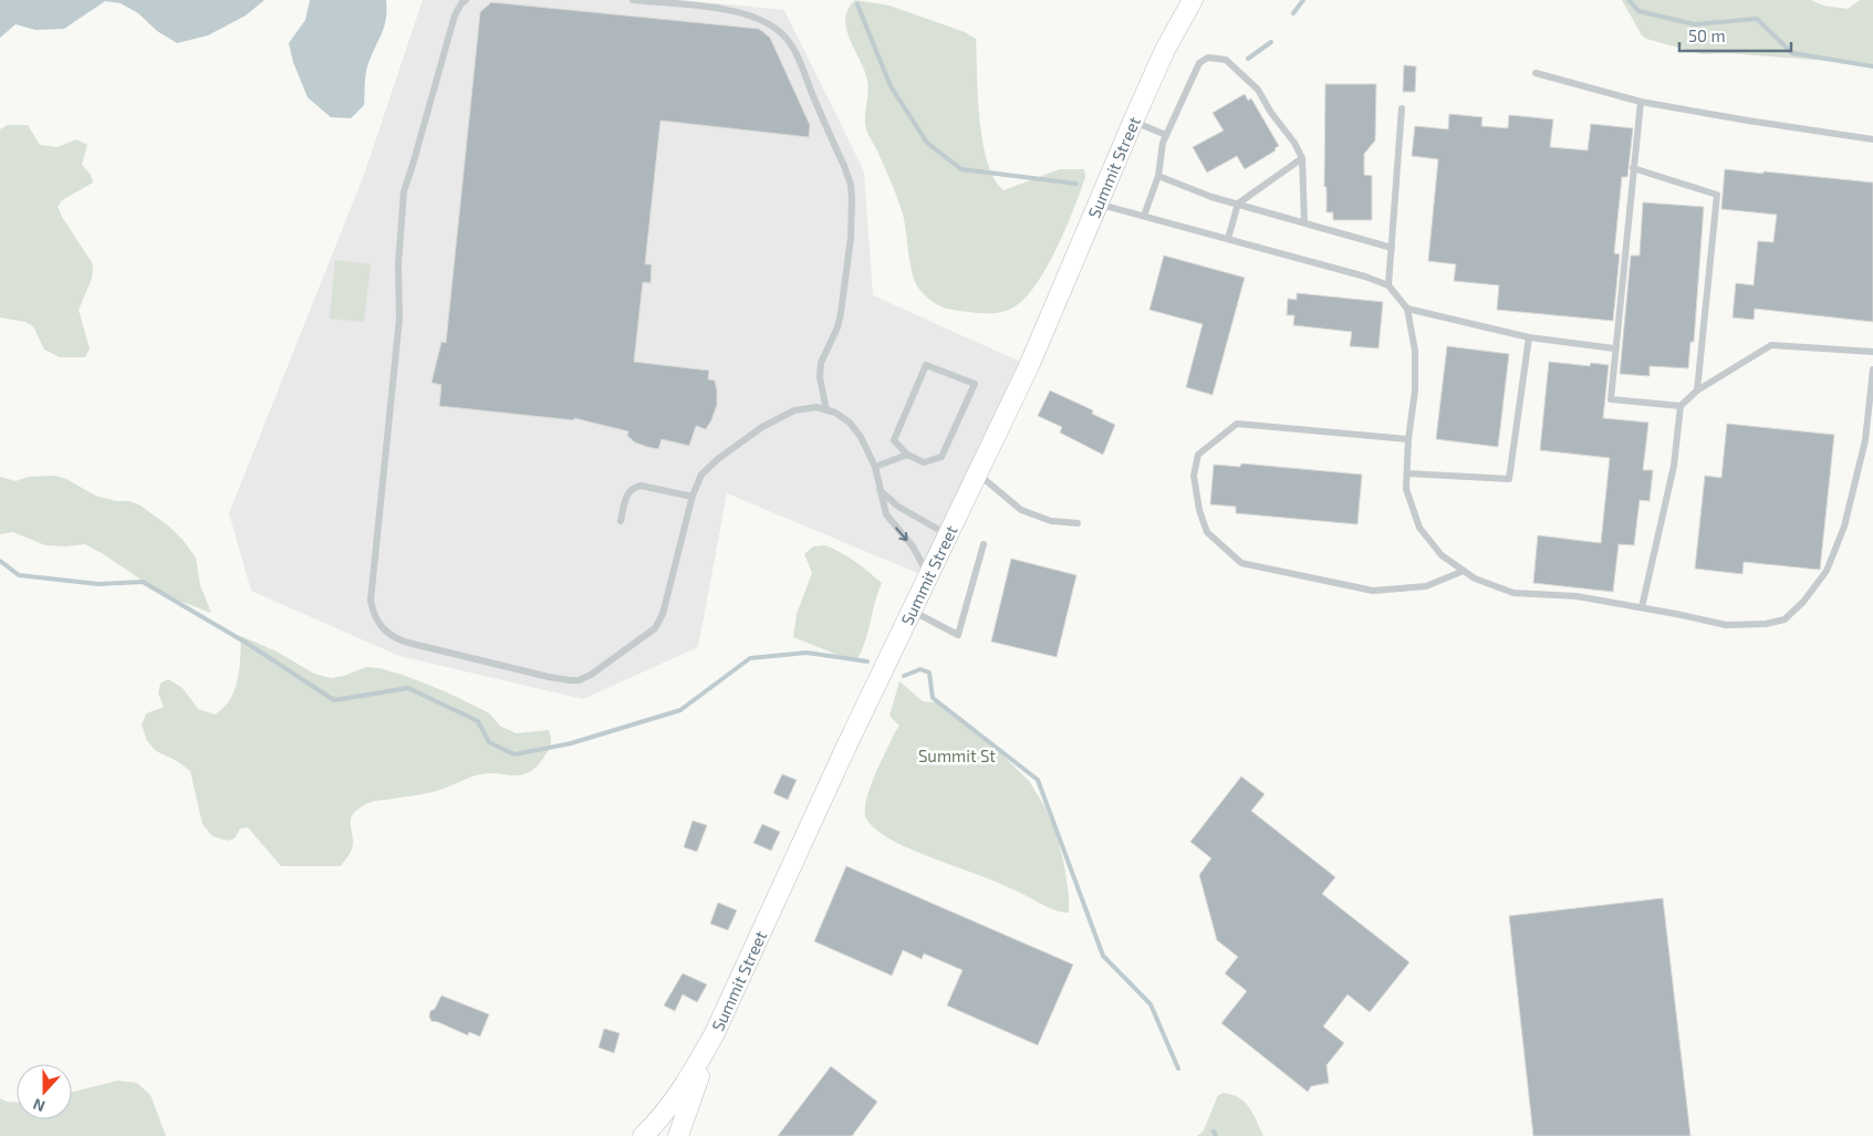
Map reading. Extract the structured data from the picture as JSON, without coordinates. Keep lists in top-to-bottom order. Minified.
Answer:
{"streets":{"main road":["Summit Street"]},"parks":["Summit St"],"scale_bar":"50 m","north":"bottom"}
